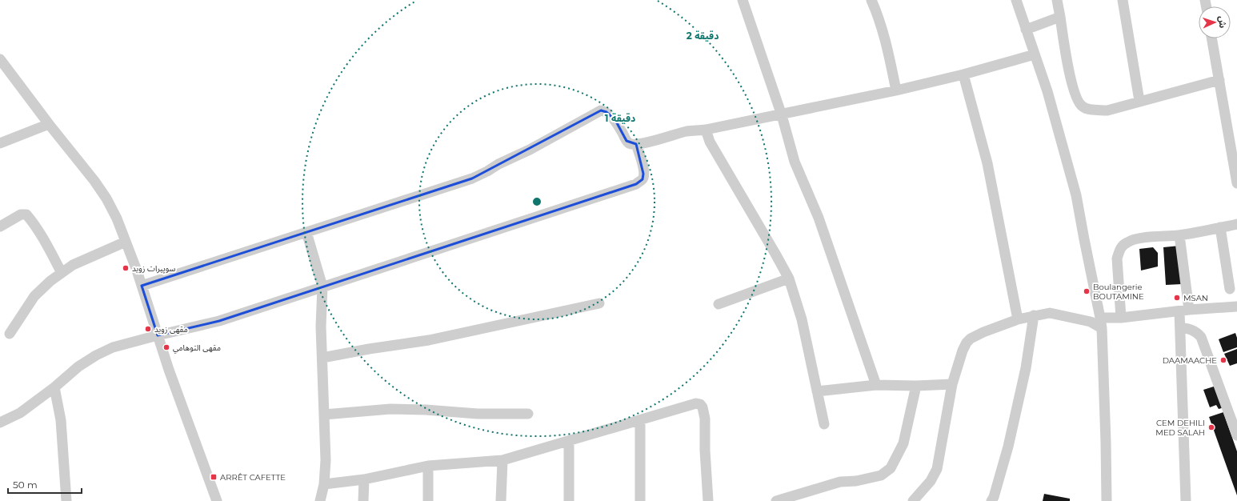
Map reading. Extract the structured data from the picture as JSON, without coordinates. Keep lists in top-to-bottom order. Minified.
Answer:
{"places":{"other":["سوپيرات زويد","Boulangerie BOUTAMINE","MSAN","مقهى زويد","مقهى التوهامي","DAAMAACHE","CEM DEHILI MED SALAH"],"transit":["ARRÊT CAFETTE"]},"scale_bar":"50 m","north":"right","rings":["2 دقيقة","1 دقيقة"]}
